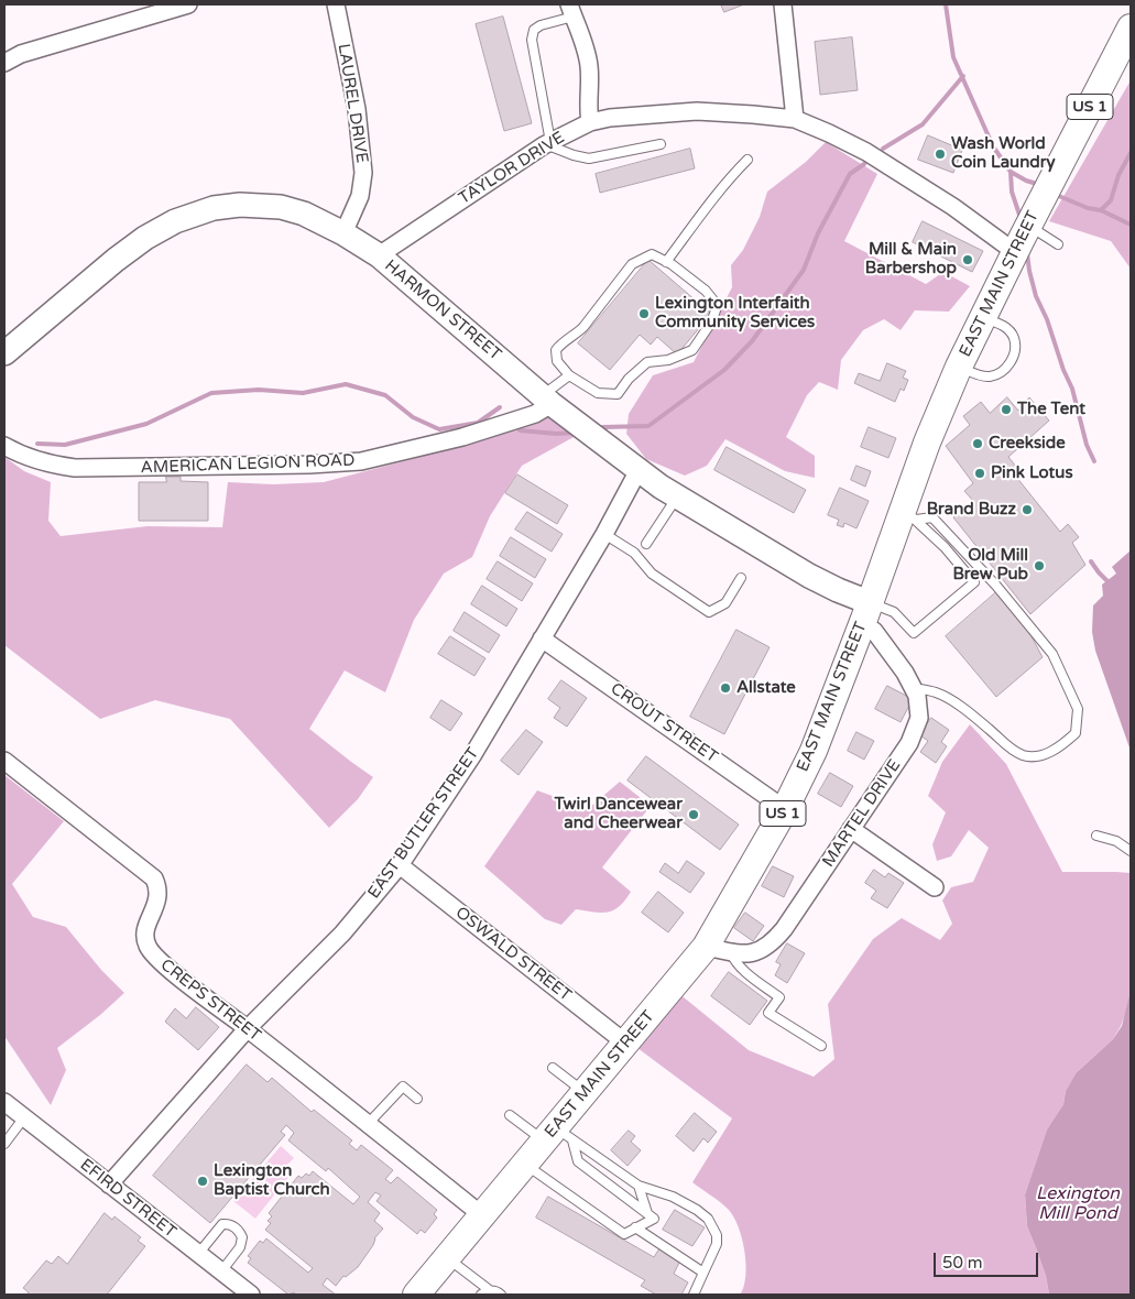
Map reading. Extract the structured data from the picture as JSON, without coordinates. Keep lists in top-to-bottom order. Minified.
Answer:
{"streets":{"main road":["US 1","EAST MAIN STREET"],"street":["LAUREL DRIVE","TAYLOR DRIVE","HARMON STREET","AMERICAN LEGION ROAD","CROUT STREET","MARTEL DRIVE","EAST BUTLER STREET","OSWALD STREET","CREPS STREET","EFIRD STREET"]},"crossings":[["LAUREL DRIVE","HARMON STREET"],["TAYLOR DRIVE","EAST MAIN STREET"],["TAYLOR DRIVE","HARMON STREET"],["EAST MAIN STREET","HARMON STREET"],["EAST MAIN STREET","CROUT STREET"],["EAST MAIN STREET","MARTEL DRIVE"],["EAST MAIN STREET","OSWALD STREET"],["EAST MAIN STREET","CREPS STREET"],["HARMON STREET","AMERICAN LEGION ROAD"],["HARMON STREET","MARTEL DRIVE"],["HARMON STREET","EAST BUTLER STREET"],["CROUT STREET","EAST BUTLER STREET"],["EAST BUTLER STREET","OSWALD STREET"],["EAST BUTLER STREET","CREPS STREET"],["EAST BUTLER STREET","EFIRD STREET"]],"water":["Lexington Mill Pond"],"places":["Wash World Coin Laundry","Mill & Main Barbershop","Lexington Interfaith Community Services","The Tent","Creekside","Pink Lotus","Brand Buzz","Old Mill Brew Pub","Allstate","Twirl Dancewear and Cheerwear","Lexington Baptist Church"],"scale_bar":"50 m"}
